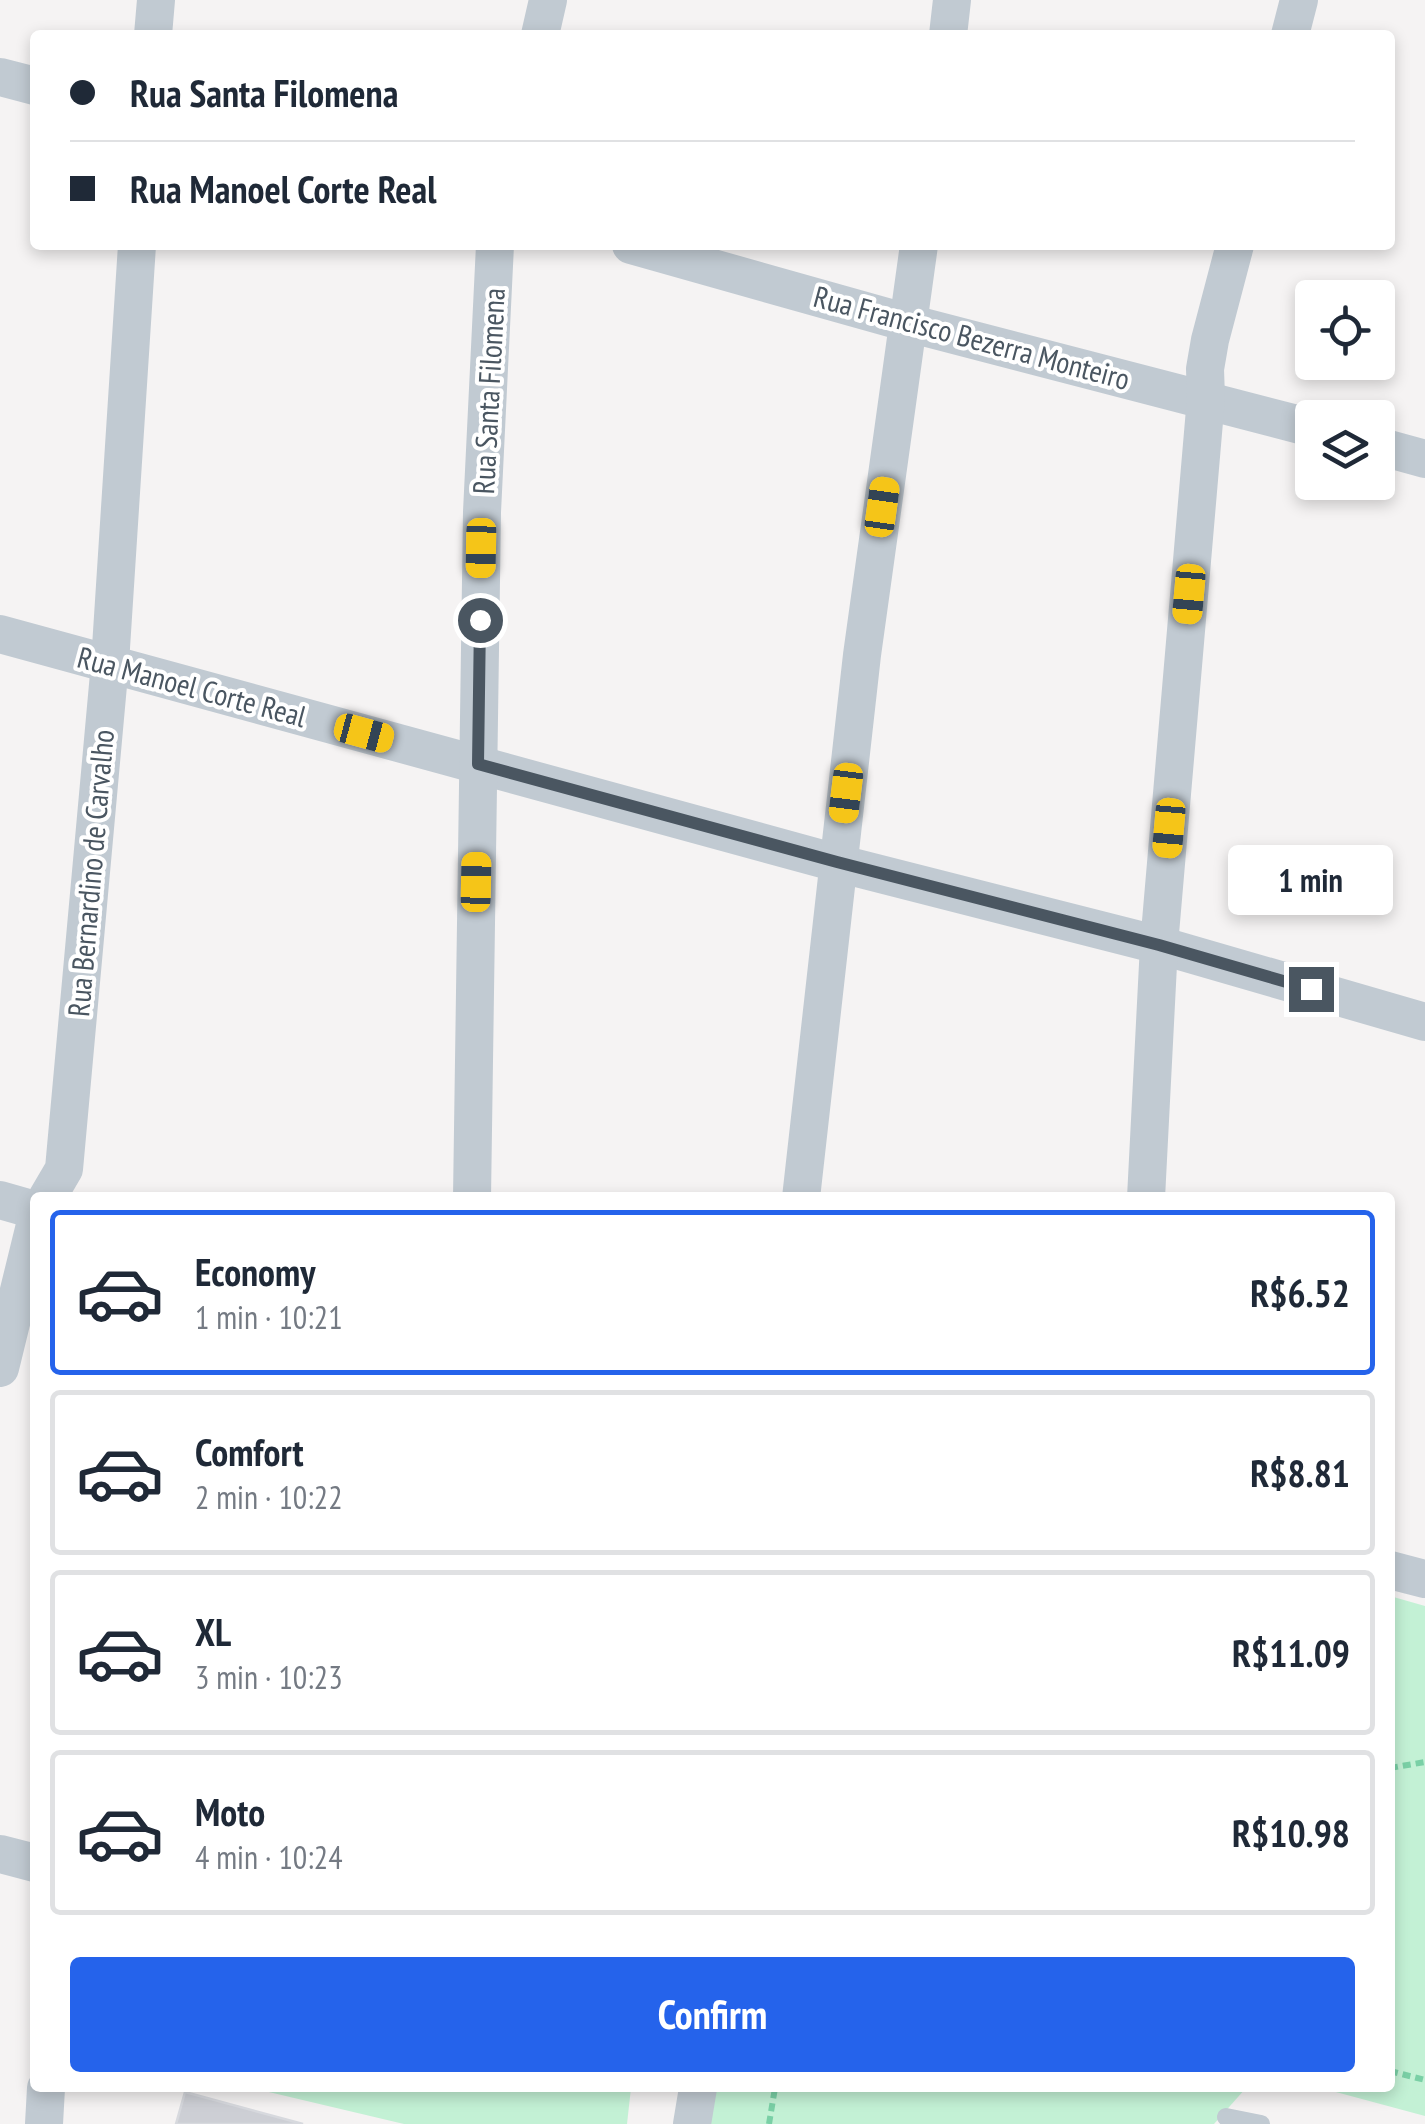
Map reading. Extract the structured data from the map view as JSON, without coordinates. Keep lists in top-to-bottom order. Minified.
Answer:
{"streets":{"street":["Rua Francisco Bezerra Monteiro","Rua Santa Filomena","Rua Manoel Corte Real","Rua Bernardino de Carvalho"]},"crossings":[["Rua Santa Filomena","Rua Manoel Corte Real"],["Rua Manoel Corte Real","Rua Bernardino de Carvalho"]],"page":{"banner":["Rua Santa Filomena","Rua Manoel Corte Real"],"bubble":"1 min","list":[{"name":"Economy","note":"1 min · 10:21","value":"R$6.52"},{"name":"Comfort","note":"2 min · 10:22","value":"R$8.81"},{"name":"XL","note":"3 min · 10:23","value":"R$11.09"},{"name":"Moto","note":"4 min · 10:24","value":"R$10.98"}],"buttons":"Confirm"}}
